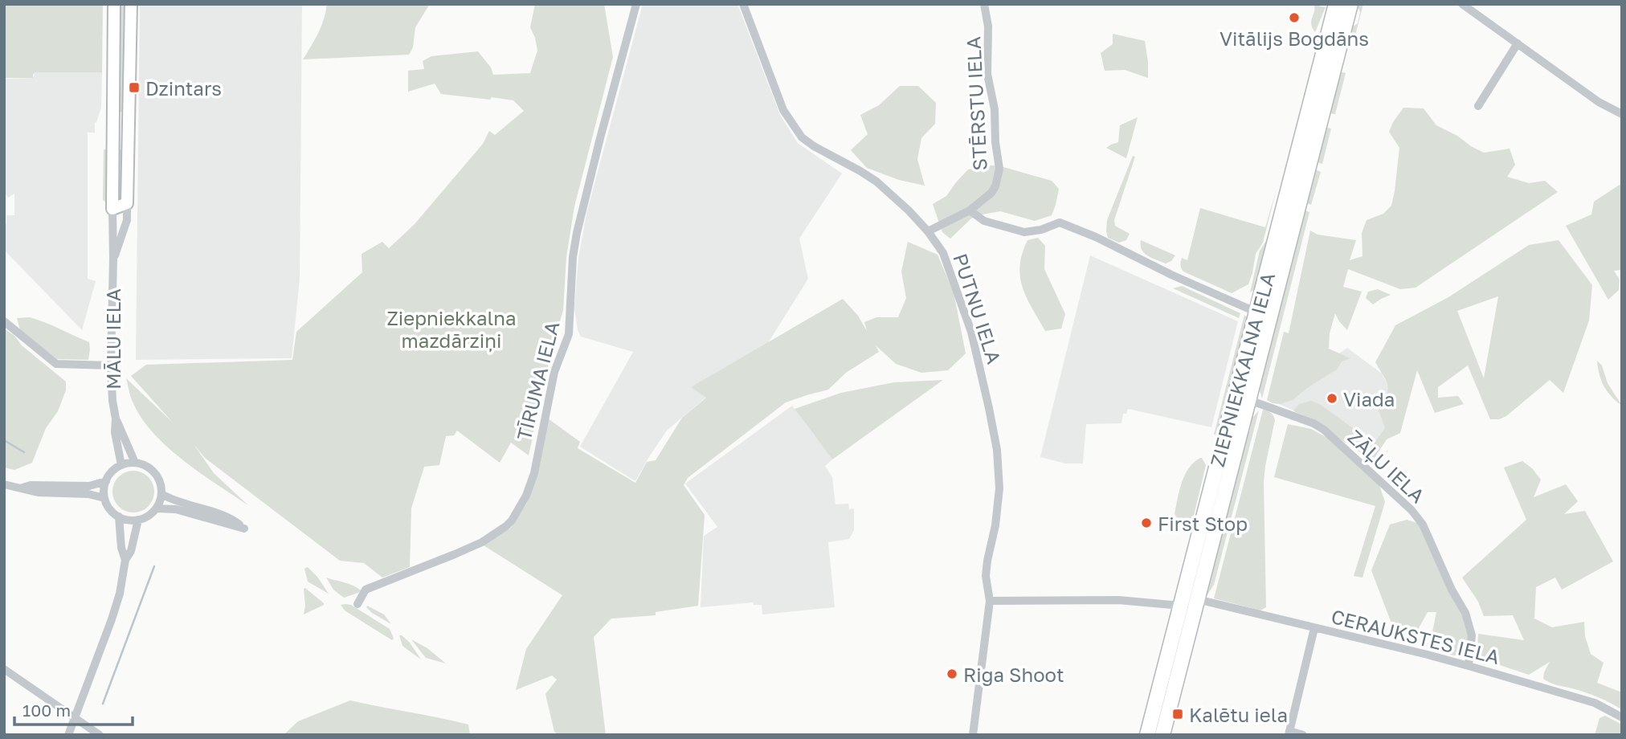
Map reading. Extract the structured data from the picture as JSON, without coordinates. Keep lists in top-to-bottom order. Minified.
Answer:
{"streets":{"highway":["ZIEPNIEKKALNA IELA"],"street":["STĒRSTU IELA","PUTNU IELA","MĀLU IELA","TĪRUMA IELA","ZĀĻU IELA","CERAUKSTES IELA"]},"crossings":[["STĒRSTU IELA","PUTNU IELA"],["ZIEPNIEKKALNA IELA","ZĀĻU IELA"],["ZIEPNIEKKALNA IELA","CERAUKSTES IELA"],["ZĀĻU IELA","CERAUKSTES IELA"]],"parks":["Ziepniekkalna mazdārziņi"],"places":{"other":["Vitālijs Bogdāns","Viada","First Stop","Riga Shoot"],"transit":["Dzintars","Kalētu iela"]},"scale_bar":"100 m"}
